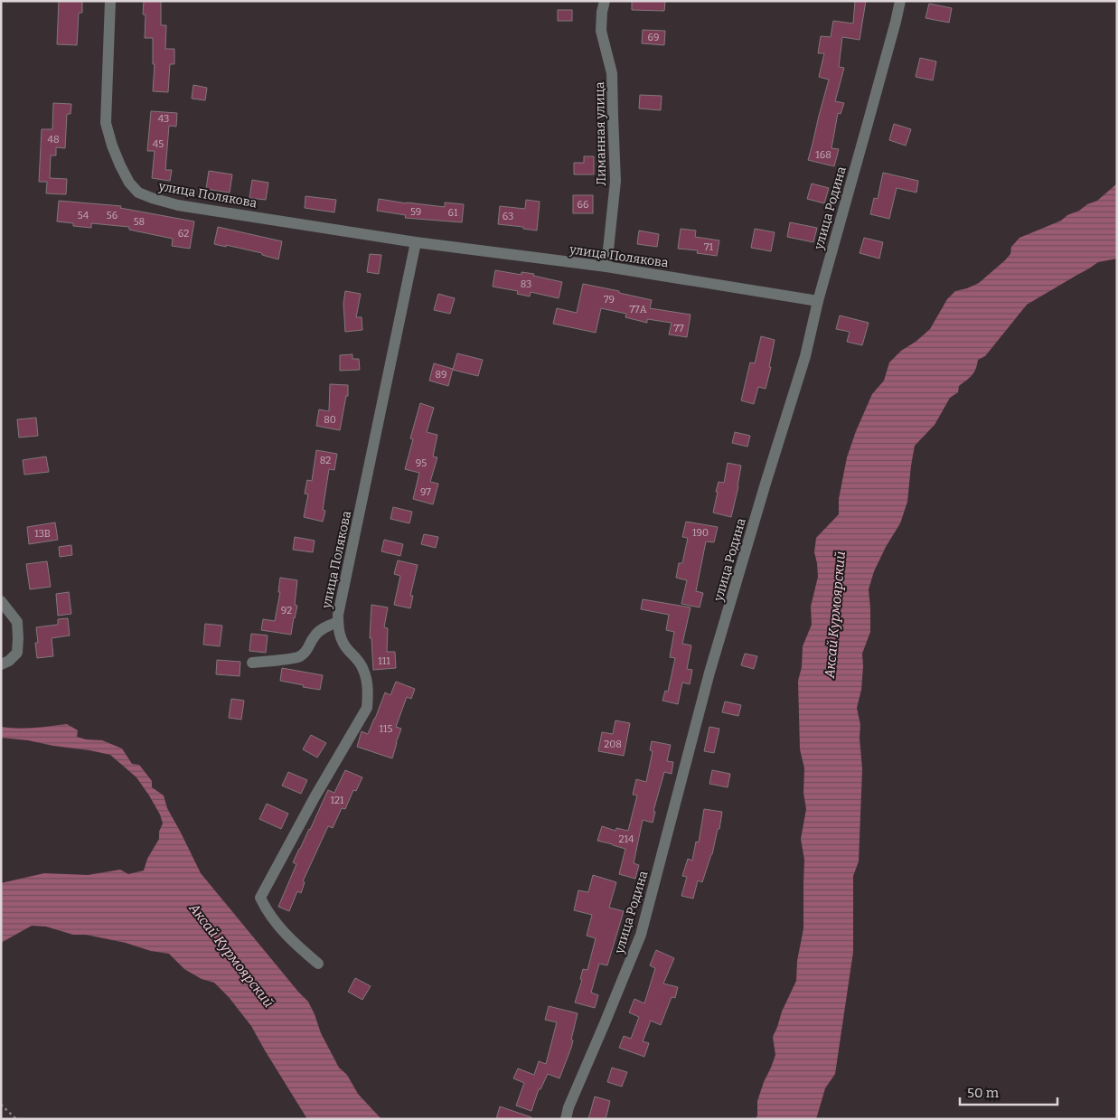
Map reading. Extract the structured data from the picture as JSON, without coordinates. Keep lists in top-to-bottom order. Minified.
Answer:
{"streets":{"street":["Лиманная улица","улица Полякова","улица Родина"]},"crossings":[["Лиманная улица","улица Полякова"],["улица Полякова","улица Родина"]],"water":["Аксай Курмоярский"],"house_numbers":["69","43","48","45","168","66","59","61","54","56","63","58","62","71","83","79","77А","77","89","80","82","95","97","190","13В","92","111","115","208","121","214"],"scale_bar":"50 m"}
